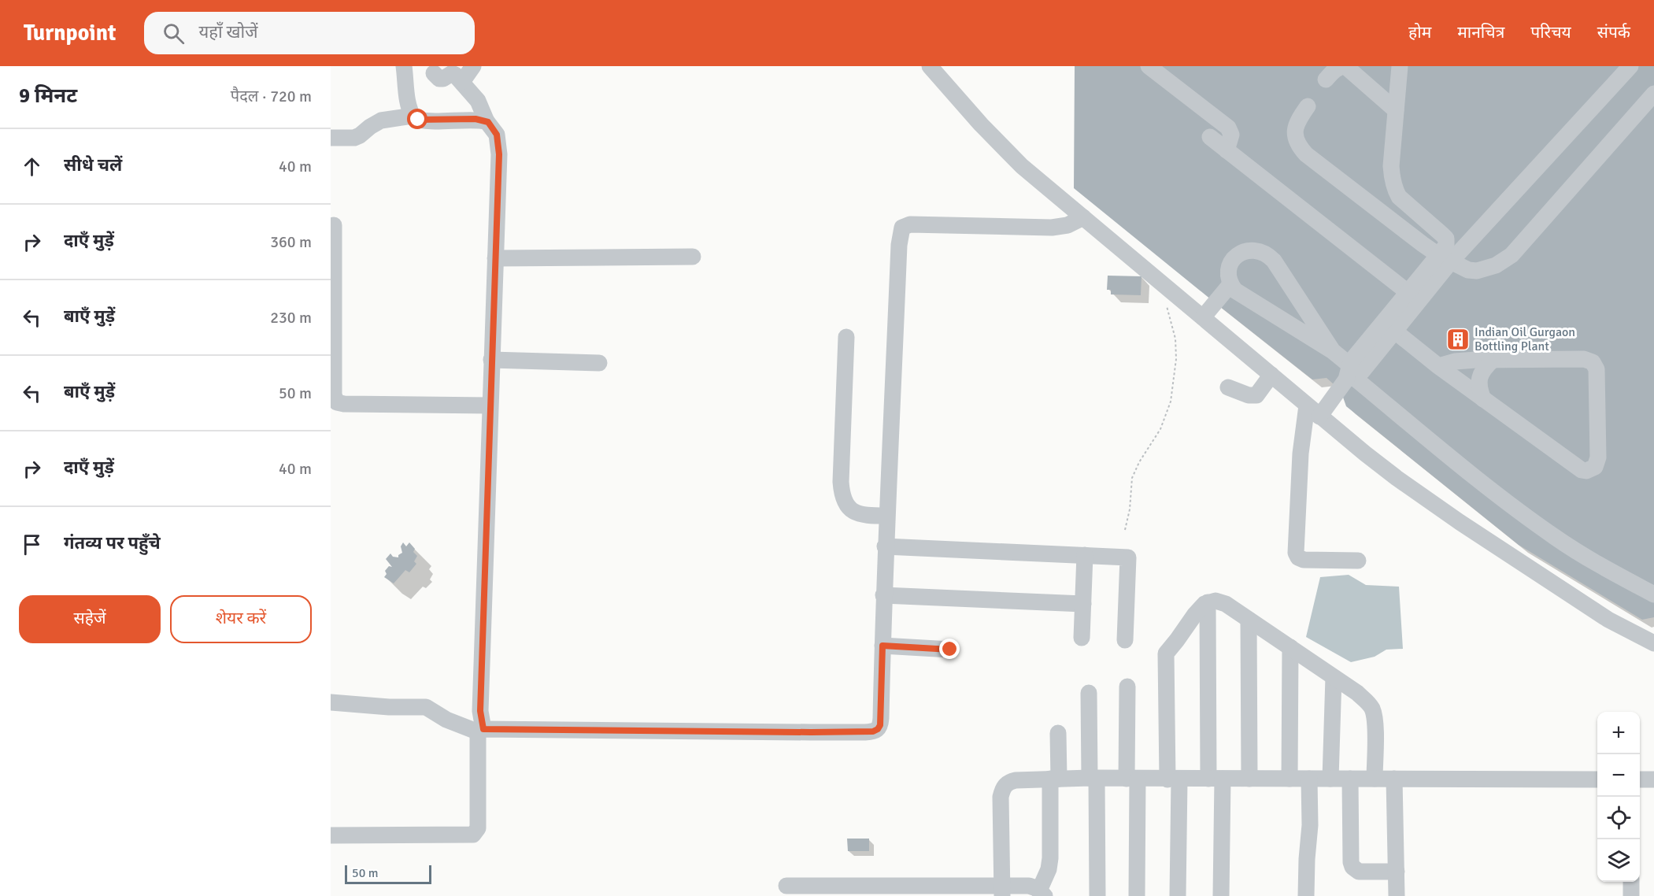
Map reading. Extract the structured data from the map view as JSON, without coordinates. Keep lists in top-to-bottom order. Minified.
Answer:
{"places":{"building":["Indian Oil Gurgaon Bottling Plant"]},"scale_bar":"50 m","page":{"header":"Turnpoint","search":"यहाँ खोजें","nav":["होम","मानचित्र","परिचय","संपर्क"],"heading":["9 मिनट","पैदल · 720 m"],"list":[["सीधे चलें","40 m"],["दाएँ मुड़ें","360 m"],["बाएँ मुड़ें","230 m"],["बाएँ मुड़ें","50 m"],["दाएँ मुड़ें","40 m"],"गंतव्य पर पहुँचे"],"buttons":["सहेजें","शेयर करें"],"map_buttons":["+","−"],"scale":"50 m"}}
